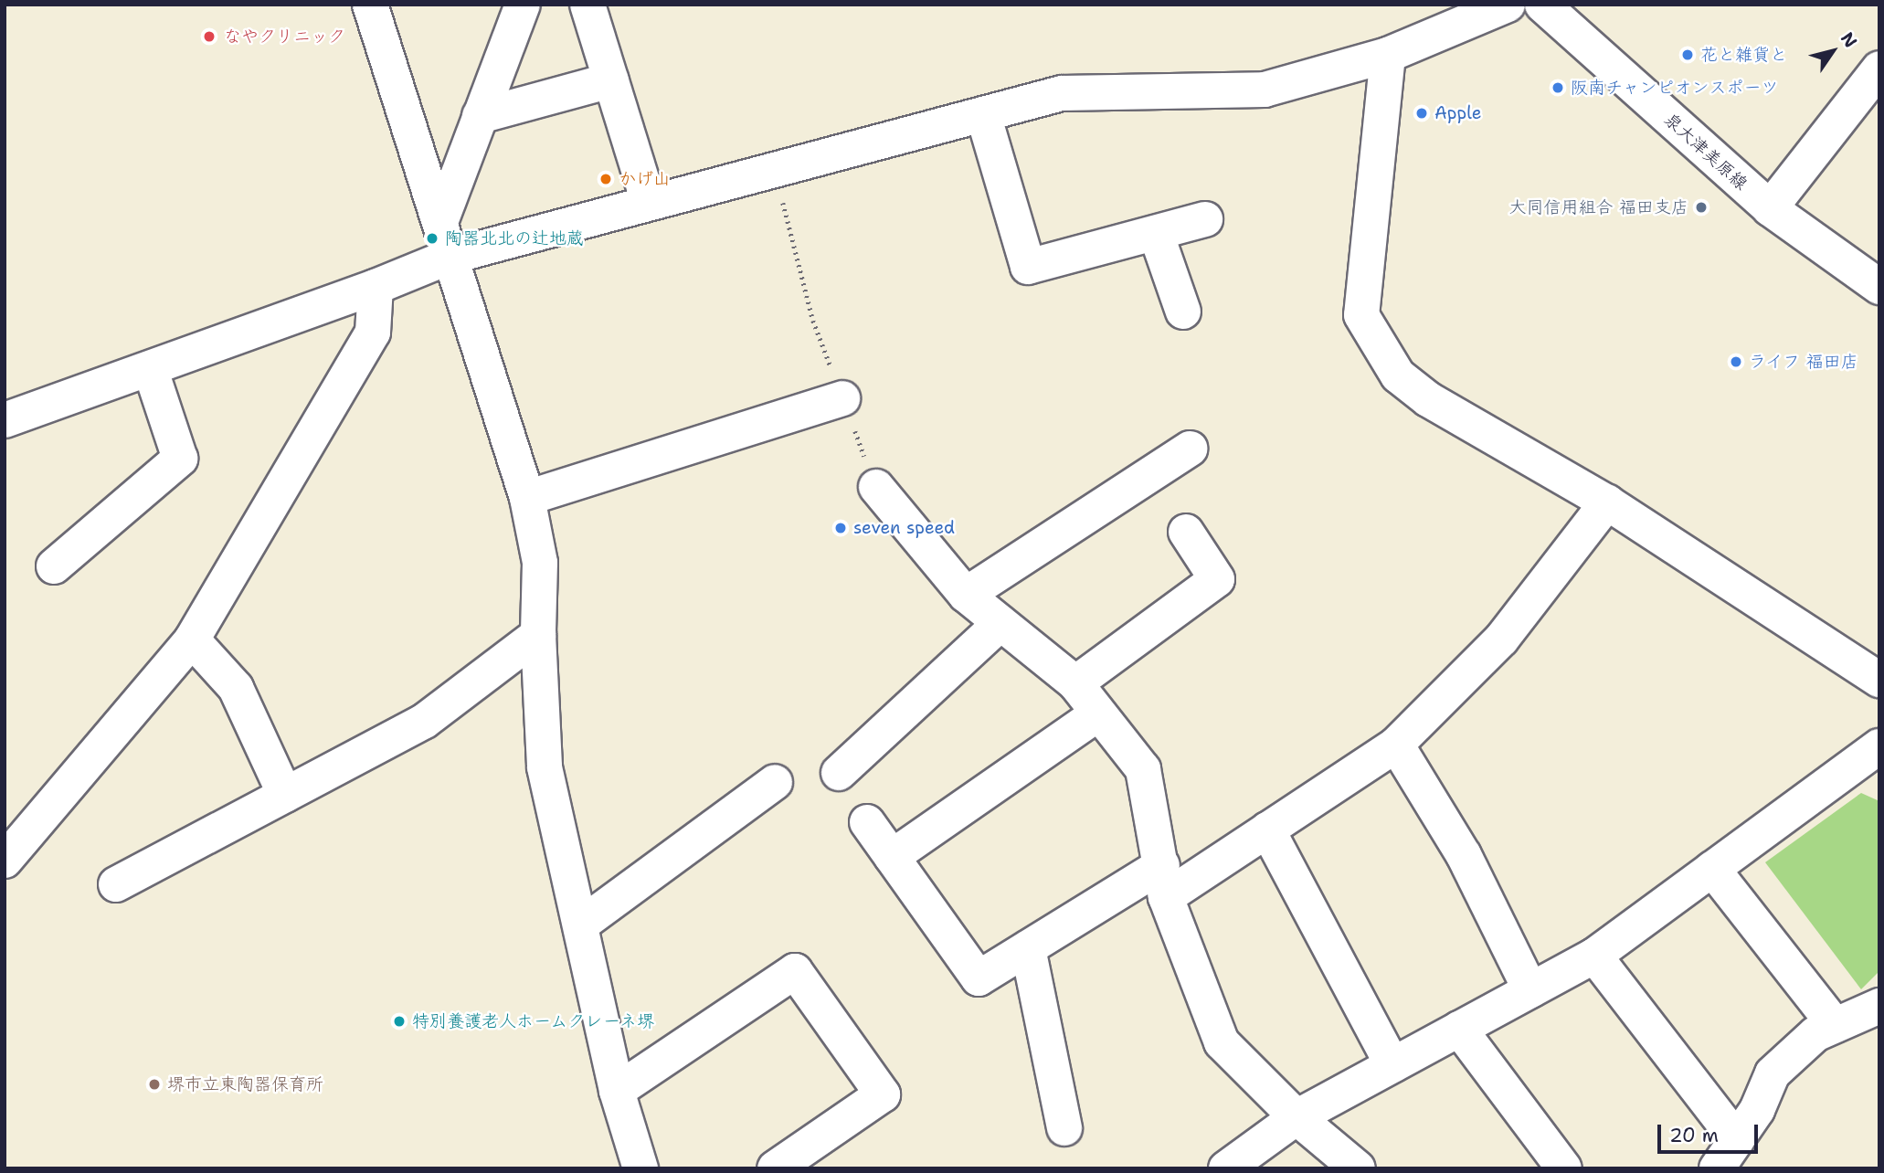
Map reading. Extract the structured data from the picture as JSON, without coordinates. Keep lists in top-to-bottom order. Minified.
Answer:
{"streets":{"street":["泉大津美原線"]},"places":["なやクリニック","花と雑貨と","阪南チャンピオンスポーツ","Apple","かげ山","大同信用組合 福田支店","陶器北北の辻地蔵","ライフ 福田店","seven speed","特別養護老人ホームクレーネ堺","堺市立東陶器保育所"],"scale_bar":"20 m","north":"top right"}
